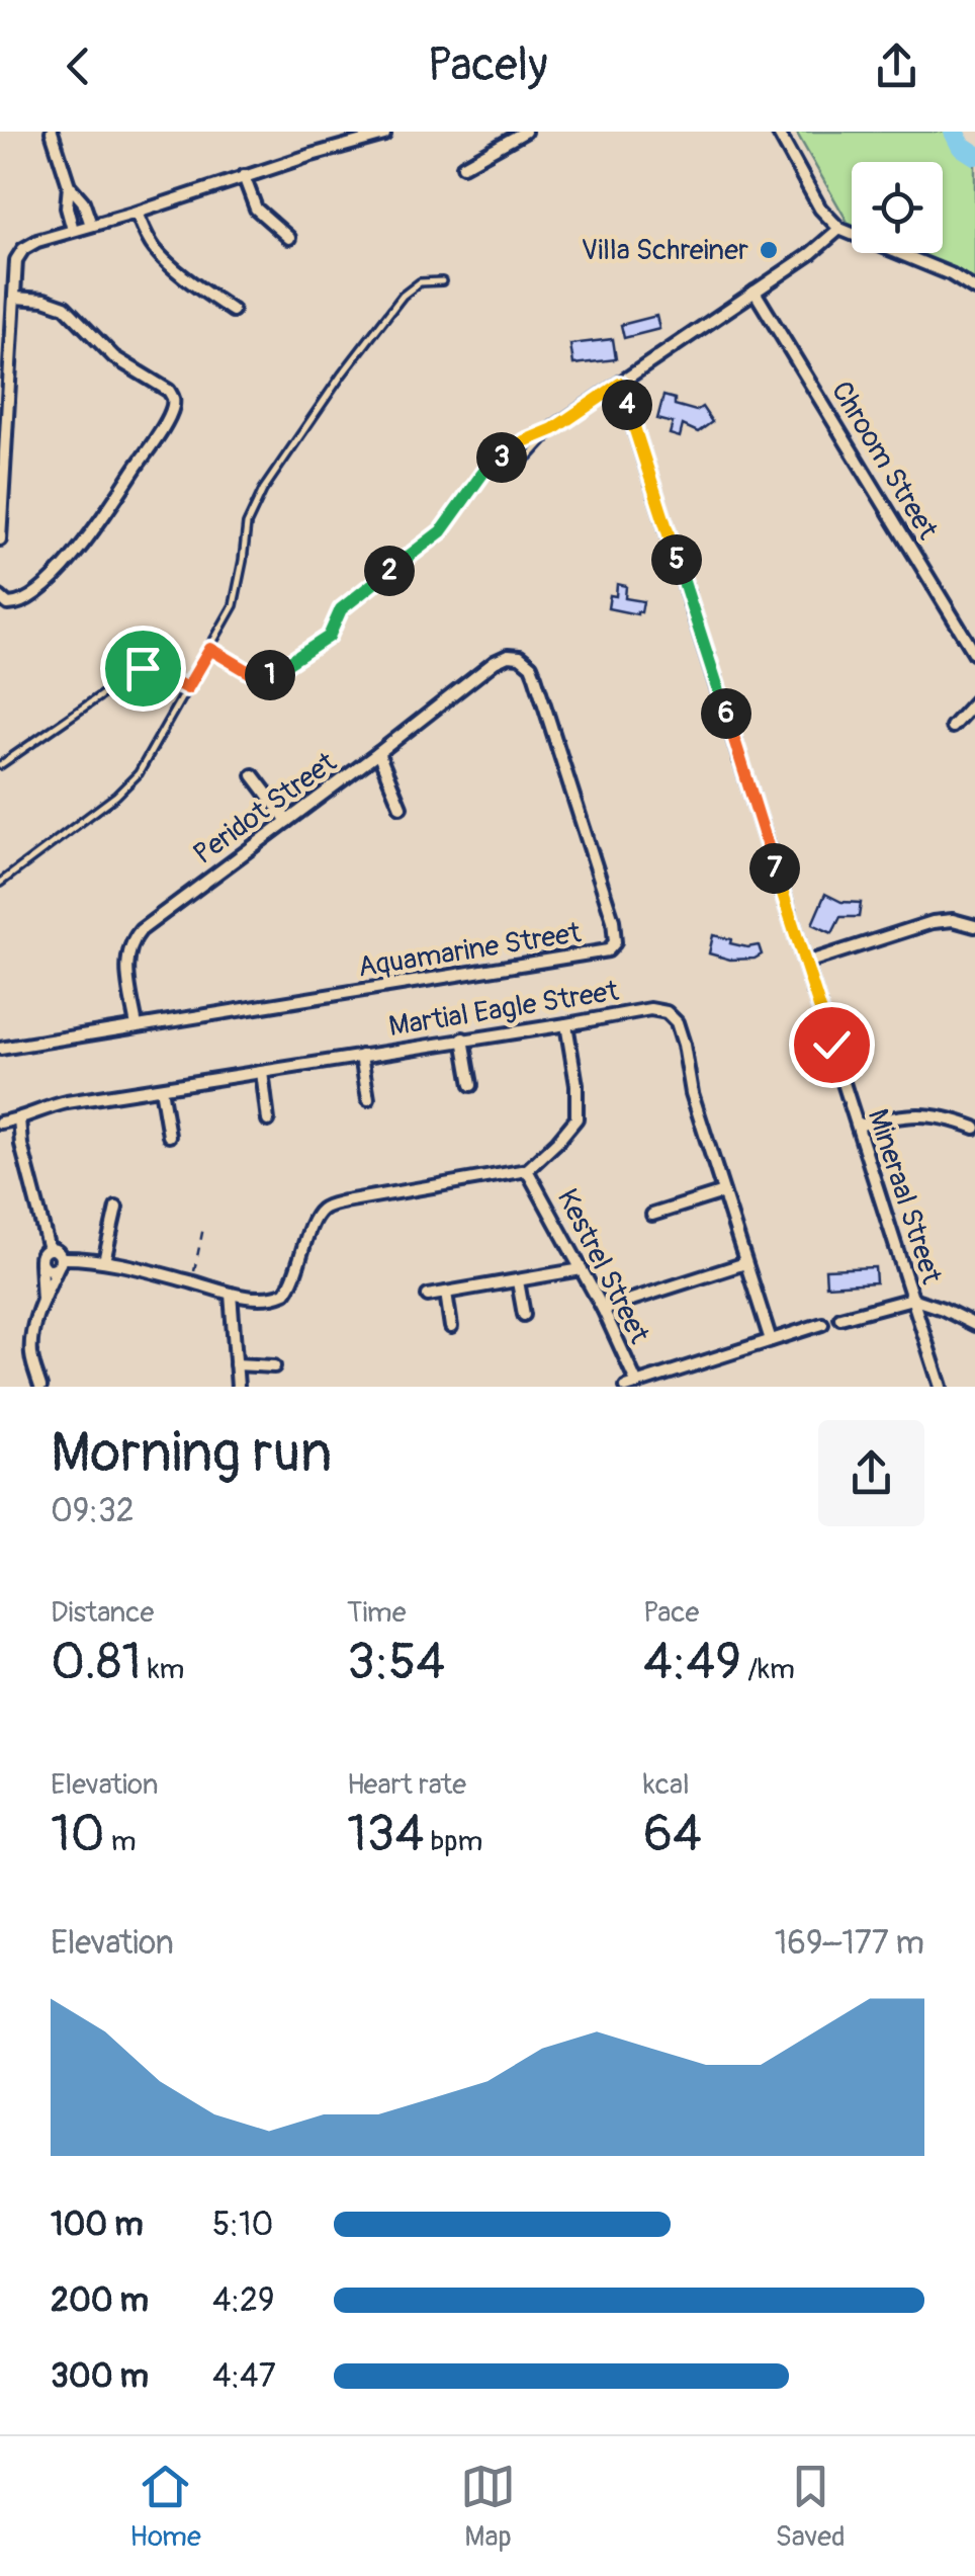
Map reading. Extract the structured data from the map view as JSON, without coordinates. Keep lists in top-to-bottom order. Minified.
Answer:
{"streets":{"street":["Chroom Street","Peridot Street","Aquamarine Street","Martial Eagle Street","Mineraal Street","Kestrel Street"]},"crossings":[["Peridot Street","Aquamarine Street"]],"places":["Villa Schreiner"],"page":{"header":"Pacely","pins":["4","3","5","2","1","6","7"],"heading":["Morning run","09:32"],"stats":[["Distance","0.81 km"],["Time","3:54"],["Pace","4:49 /km"],["Elevation","10 m"],["Heart rate","134 bpm"],["kcal","64"]],"chart":["Elevation","169–177 m"],"list":[{"name":"100 m","note":"5:10"},{"name":"200 m","note":"4:29"},{"name":"300 m","note":"4:47"}],"tabs":["Home","Map","Saved"]}}
